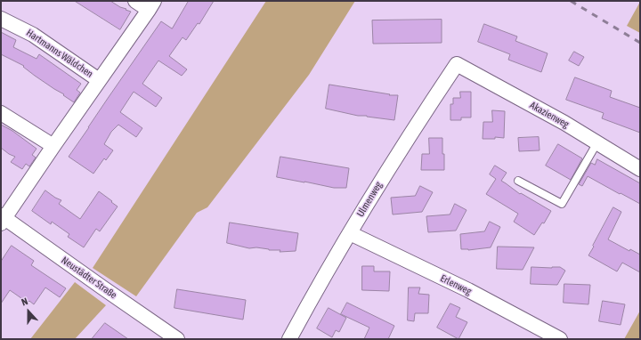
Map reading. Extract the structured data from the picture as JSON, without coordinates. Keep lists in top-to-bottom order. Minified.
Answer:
{"streets":{"street":["Hartmanns Wäldchen","Akazienweg","Ulmenweg","Neustädter Straße","Erlenweg"]},"crossings":[["Hartmanns Wäldchen","Neustädter Straße"],["Akazienweg","Ulmenweg"],["Ulmenweg","Erlenweg"]],"north":"top"}
